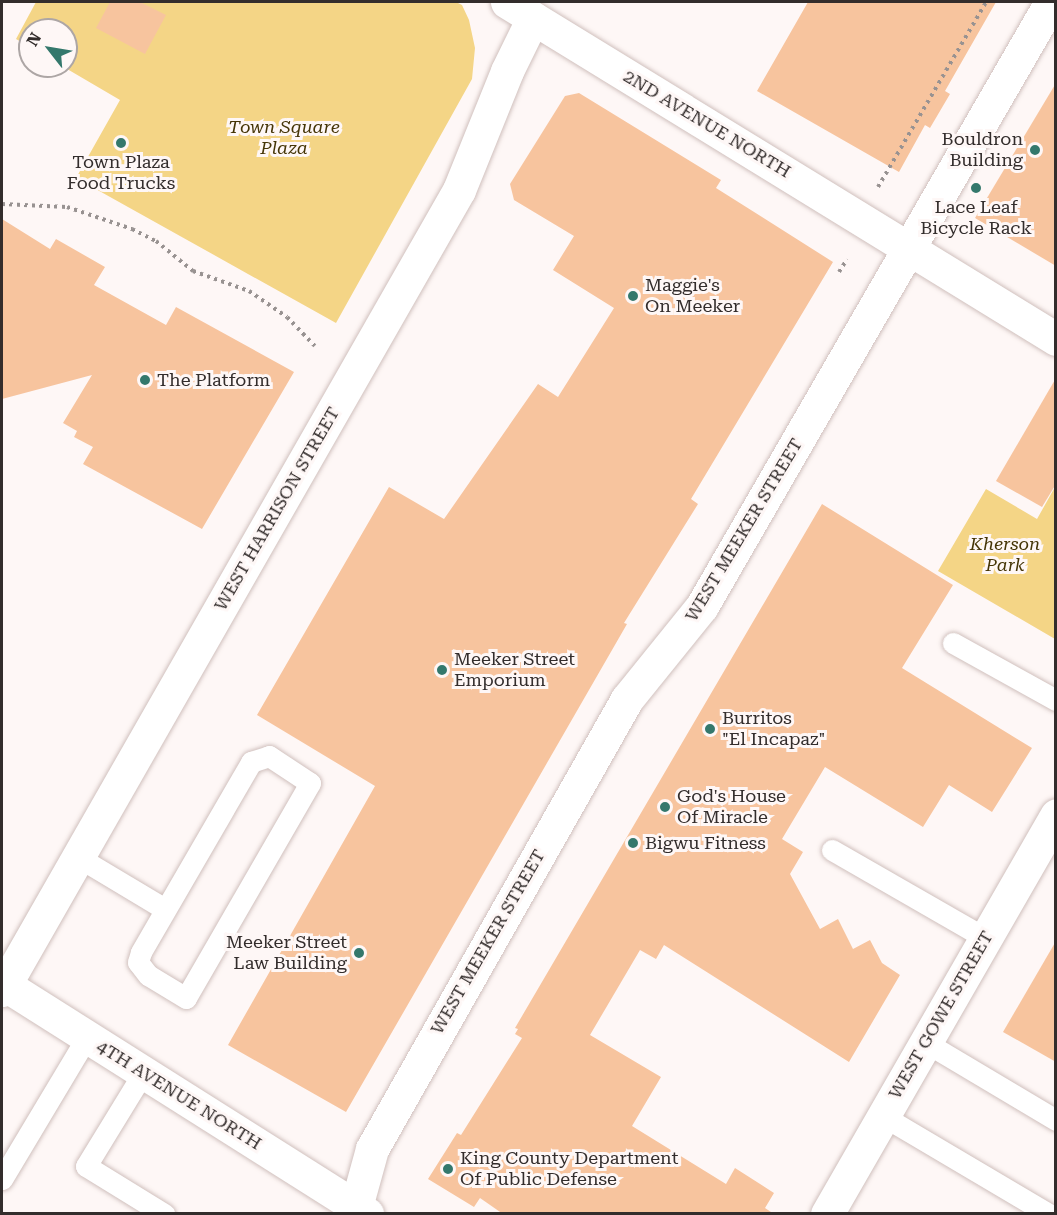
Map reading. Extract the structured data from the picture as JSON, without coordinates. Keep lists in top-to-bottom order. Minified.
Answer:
{"streets":{"street":["2ND AVENUE NORTH","WEST HARRISON STREET","WEST MEEKER STREET","WEST GOWE STREET","4TH AVENUE NORTH"]},"crossings":[["2ND AVENUE NORTH","WEST HARRISON STREET"],["2ND AVENUE NORTH","WEST MEEKER STREET"],["WEST HARRISON STREET","4TH AVENUE NORTH"],["WEST MEEKER STREET","4TH AVENUE NORTH"]],"parks":["Town Square Plaza","Kherson Park"],"places":["Town Plaza Food Trucks","Bouldron Building","Lace Leaf Bicycle Rack","Maggie's On Meeker","The Platform","Meeker Street Emporium","Burritos \"El Incapaz\"","God's House Of Miracle","Bigwu Fitness","Meeker Street Law Building","King County Department Of Public Defense"],"north":"top left"}
